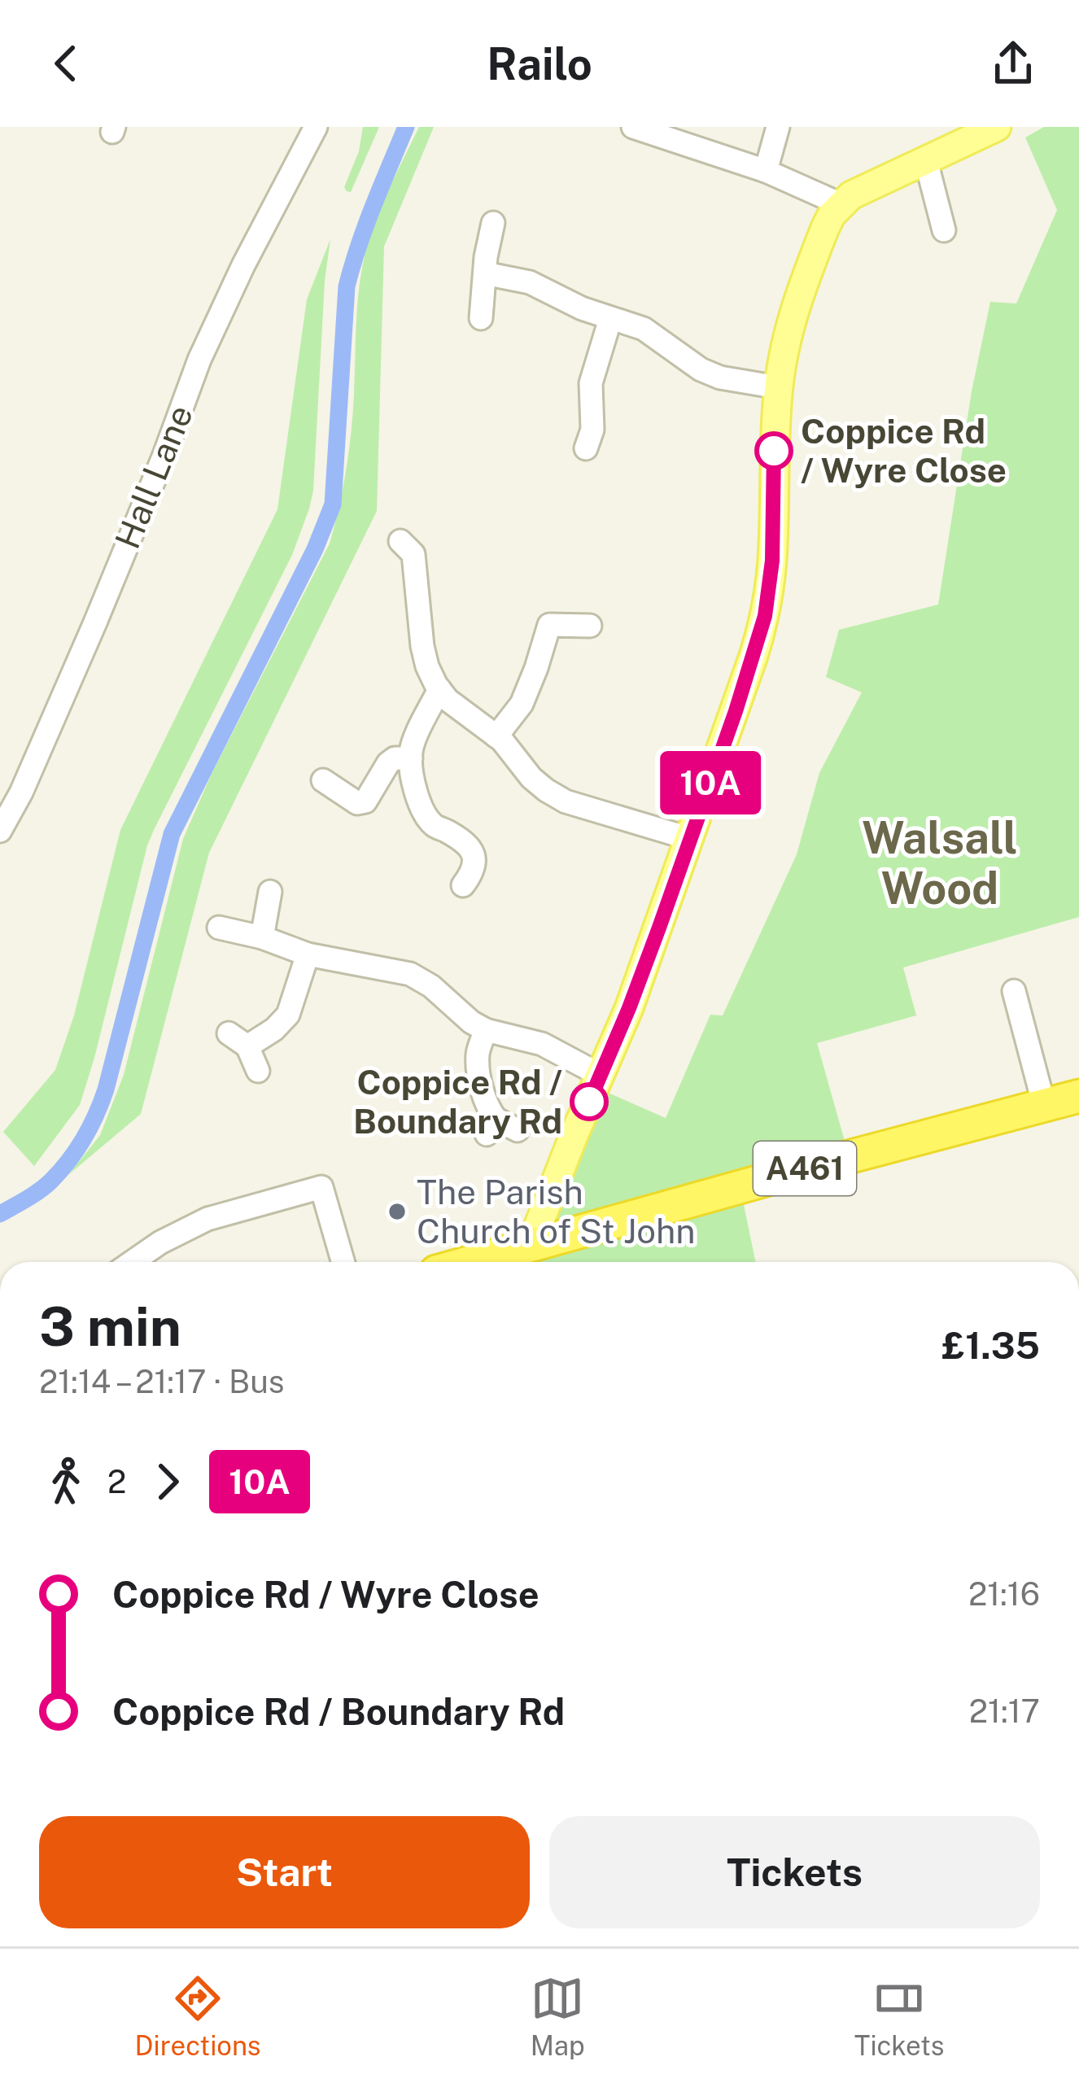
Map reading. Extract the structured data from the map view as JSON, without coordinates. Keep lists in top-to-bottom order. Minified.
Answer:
{"streets":{"highway":["A461"],"street":["Hall Lane"]},"districts":["Walsall Wood"],"places":["Coppice Rd / Wyre Close","Coppice Rd / Boundary Rd","The Parish Church of St John"],"lines":["bus line 10A"],"page":{"header":"Railo","on_map":"10A","heading":["3 min","21:14 – 21:17 · Bus","£1.35"],"legs":["2","10A"],"list":[{"name":"Coppice Rd / Wyre Close","value":"21:16"},{"name":"Coppice Rd / Boundary Rd","value":"21:17"}],"buttons":["Start","Tickets"],"tabs":["Directions","Map","Tickets"]}}
